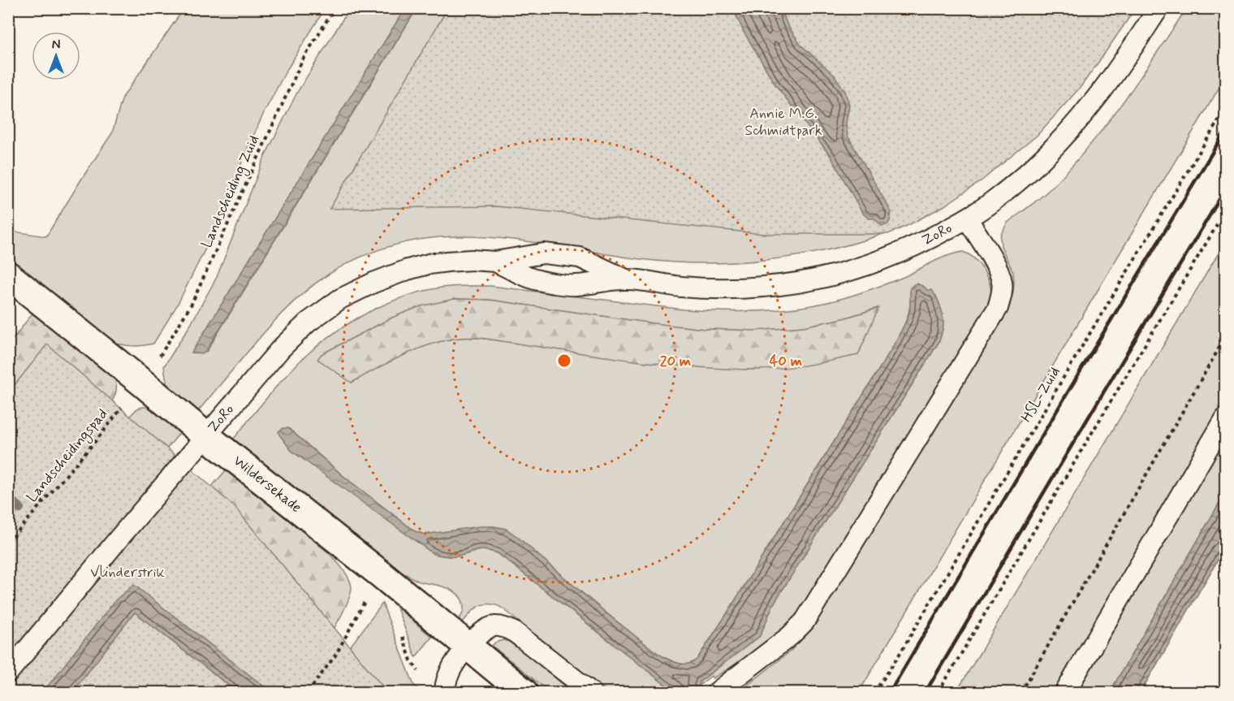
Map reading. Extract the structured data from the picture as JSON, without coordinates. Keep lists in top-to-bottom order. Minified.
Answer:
{"streets":{"street":["Wildersekade"],"lane":["ZoRo"],"path":["Landscheiding Zuid","HSL-Zuid","Landscheidingspad"]},"crossings":[["Landscheiding Zuid","Landscheidingspad"],["Landscheiding Zuid","Wildersekade"],["ZoRo","Wildersekade"],["Landscheidingspad","Wildersekade"]],"parks":["Annie M.G. Schmidtpark","Vlinderstrik"],"north":"top","rings":["20 m","40 m"]}
